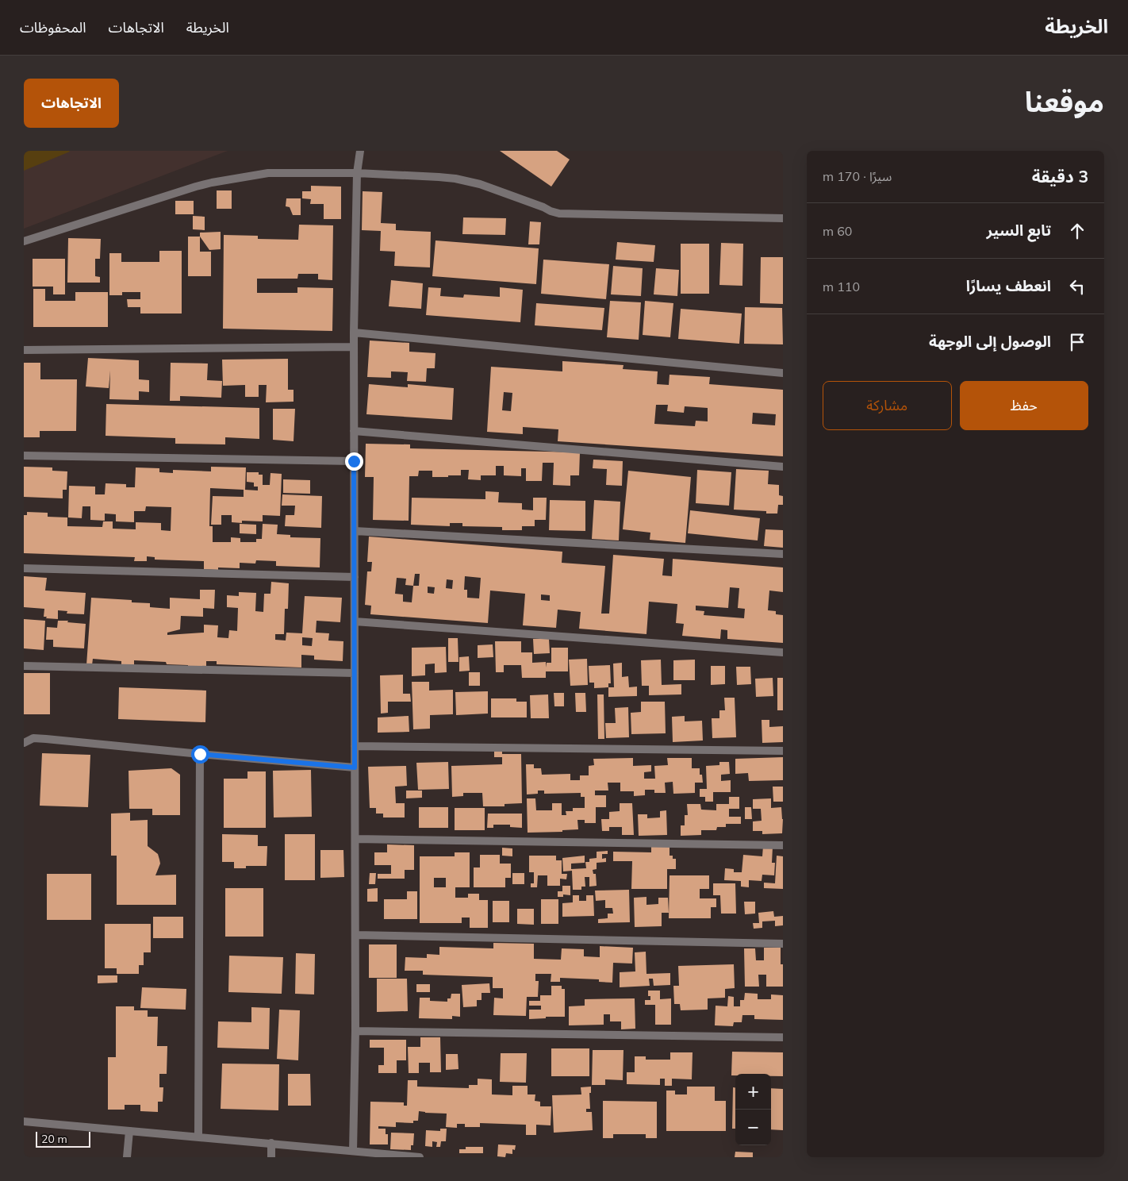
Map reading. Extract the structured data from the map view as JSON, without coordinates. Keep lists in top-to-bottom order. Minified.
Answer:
{"scale_bar":"20 m","page":{"header":"الخريطة","nav":["الخريطة","الاتجاهات","المحفوظات"],"title":"موقعنا","buttons":["الاتجاهات",["حفظ","مشاركة"]],"heading":["3 دقيقة","سيرًا · 170 m"],"list":[["تابع السير","60 m"],["انعطف يسارًا","110 m"],"الوصول إلى الوجهة"],"map_buttons":["+","−"],"scale":"20 m"}}
